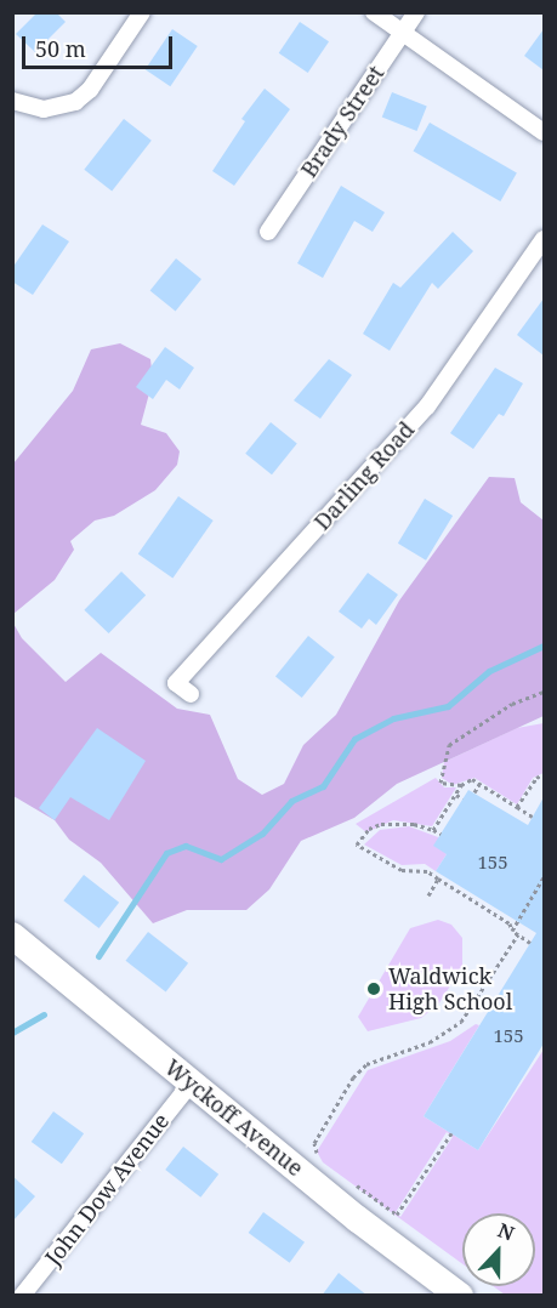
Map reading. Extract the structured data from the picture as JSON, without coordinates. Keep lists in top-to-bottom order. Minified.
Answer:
{"streets":{"main road":["Wyckoff Avenue"],"street":["Brady Street","Darling Road","John Dow Avenue"]},"crossings":[["Wyckoff Avenue","John Dow Avenue"]],"places":["Waldwick High School"],"house_numbers":["155","155"],"scale_bar":"50 m","north":"top"}
